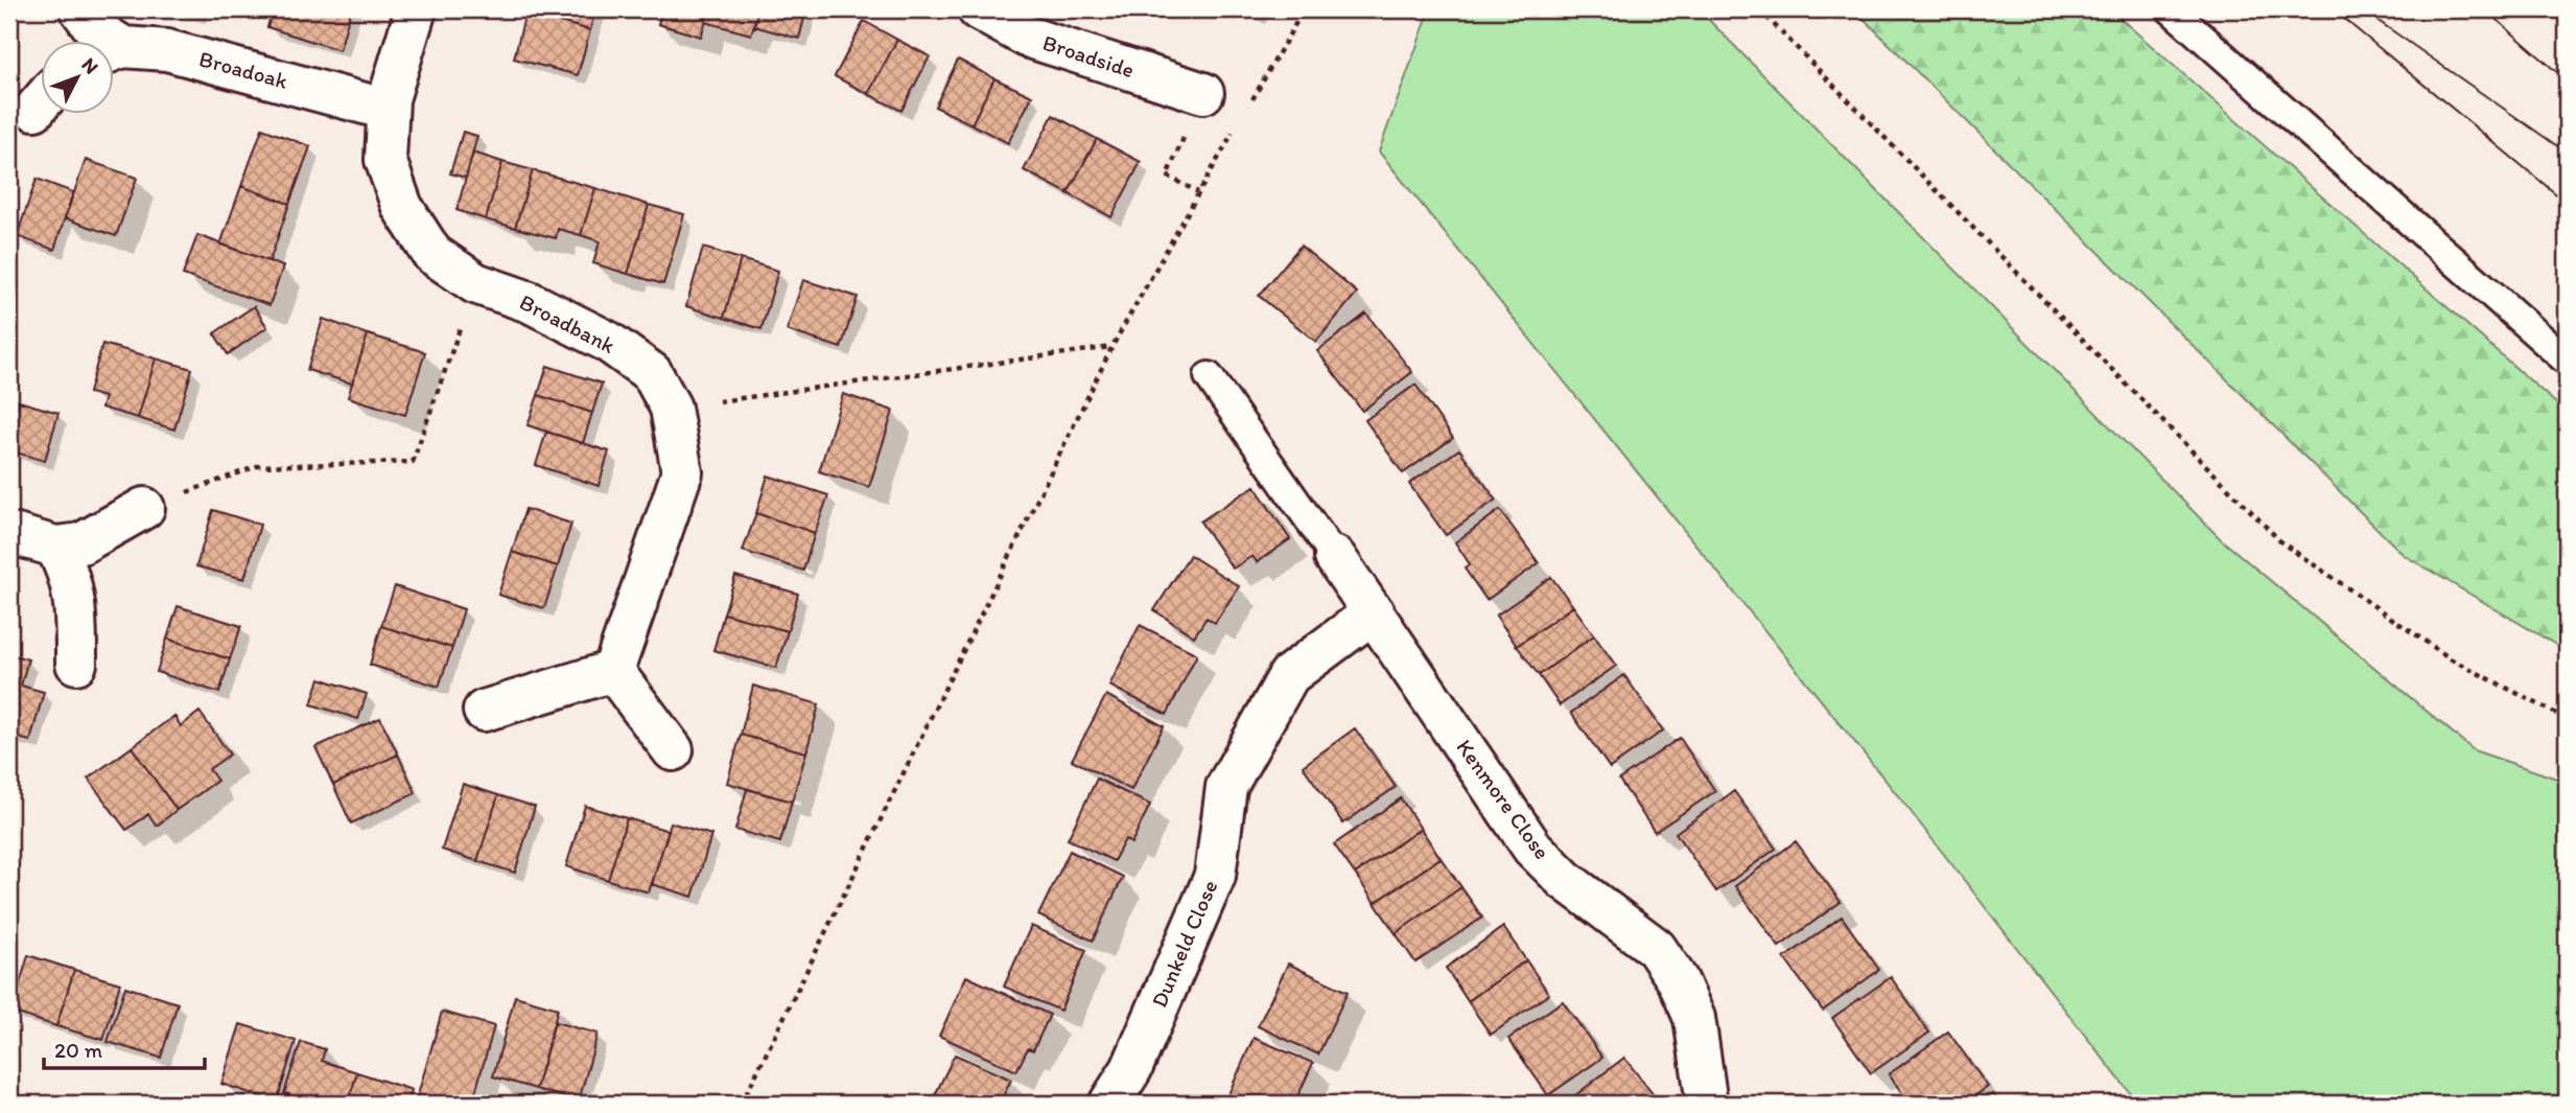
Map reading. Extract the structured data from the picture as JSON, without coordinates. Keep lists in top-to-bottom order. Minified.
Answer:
{"streets":{"street":["Broadside","Broadoak","Broadbank","Kenmore Close","Dunkeld Close"]},"crossings":[["Broadoak","Broadbank"],["Kenmore Close","Dunkeld Close"]],"scale_bar":"20 m","north":"top right"}
